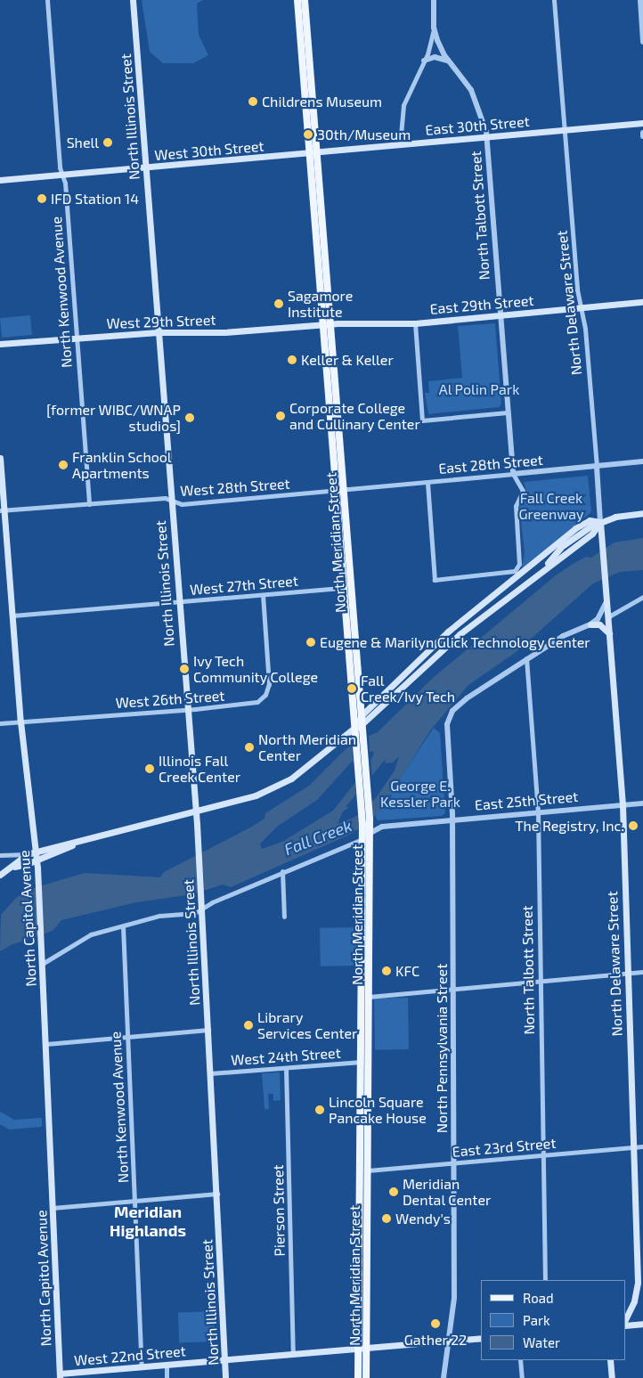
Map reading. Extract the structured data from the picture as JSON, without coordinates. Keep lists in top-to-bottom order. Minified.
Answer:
{"streets":{"main road":["North Illinois Street","East 30th Street","West 30th Street","North Delaware Street","East 29th Street","West 29th Street","North Meridian Street","North Capitol Avenue","West 22nd Street"],"street":["North Talbott Street","North Kenwood Avenue","East 28th Street","West 28th Street","West 27th Street","West 26th Street","East 25th Street","North Pennsylvania Street","West 24th Street","East 23rd Street","Pierson Street"]},"crossings":[["North Illinois Street","West 30th Street"],["North Illinois Street","West 29th Street"],["North Illinois Street","West 28th Street"],["North Illinois Street","West 27th Street"],["North Illinois Street","West 26th Street"],["North Illinois Street","West 24th Street"],["North Illinois Street","West 22nd Street"],["East 30th Street","West 30th Street"],["East 30th Street","North Talbott Street"],["East 30th Street","North Delaware Street"],["East 30th Street","North Meridian Street"],["West 30th Street","North Kenwood Avenue"],["West 30th Street","North Meridian Street"],["North Talbott Street","East 29th Street"],["North Talbott Street","East 28th Street"],["North Talbott Street","East 25th Street"],["North Talbott Street","North Pennsylvania Street"],["North Talbott Street","East 23rd Street"],["North Kenwood Avenue","West 29th Street"],["North Kenwood Avenue","West 28th Street"],["North Kenwood Avenue","West 22nd Street"],["North Delaware Street","East 29th Street"],["North Delaware Street","East 28th Street"],["North Delaware Street","East 25th Street"],["North Delaware Street","East 23rd Street"],["East 29th Street","West 29th Street"],["East 29th Street","North Meridian Street"],["West 29th Street","North Meridian Street"],["East 28th Street","West 28th Street"],["East 28th Street","North Meridian Street"],["West 28th Street","North Meridian Street"],["West 28th Street","North Capitol Avenue"],["North Meridian Street","West 27th Street"],["North Meridian Street","East 25th Street"],["North Meridian Street","West 24th Street"],["North Meridian Street","East 23rd Street"],["North Meridian Street","West 22nd Street"],["West 27th Street","West 26th Street"],["West 27th Street","North Capitol Avenue"],["West 26th Street","North Capitol Avenue"],["East 25th Street","North Pennsylvania Street"],["North Capitol Avenue","West 22nd Street"],["North Pennsylvania Street","East 23rd Street"],["North Pennsylvania Street","West 22nd Street"],["West 24th Street","Pierson Street"],["Pierson Street","West 22nd Street"]],"districts":["Meridian Highlands"],"water":["Fall Creek"],"parks":["Al Polin Park","Fall Creek Greenway","George E. Kessler Park"],"places":["Childrens Museum","30th/Museum","Shell","IFD Station 14","Sagamore Institute","Keller & Keller","Corporate College and Cullinary Center","[former WIBC/WNAP studios]","Franklin School Apartments","Eugene & Marilyn Glick Technology Center","Ivy Tech Community College","Fall Creek/Ivy Tech","North Meridian Center","Illinois Fall Creek Center","The Registry, Inc.","KFC","Library Services Center","Lincoln Square Pancake House","Meridian Dental Center","Wendy's","Gather 22"],"legend":["Road","Park","Water"]}
